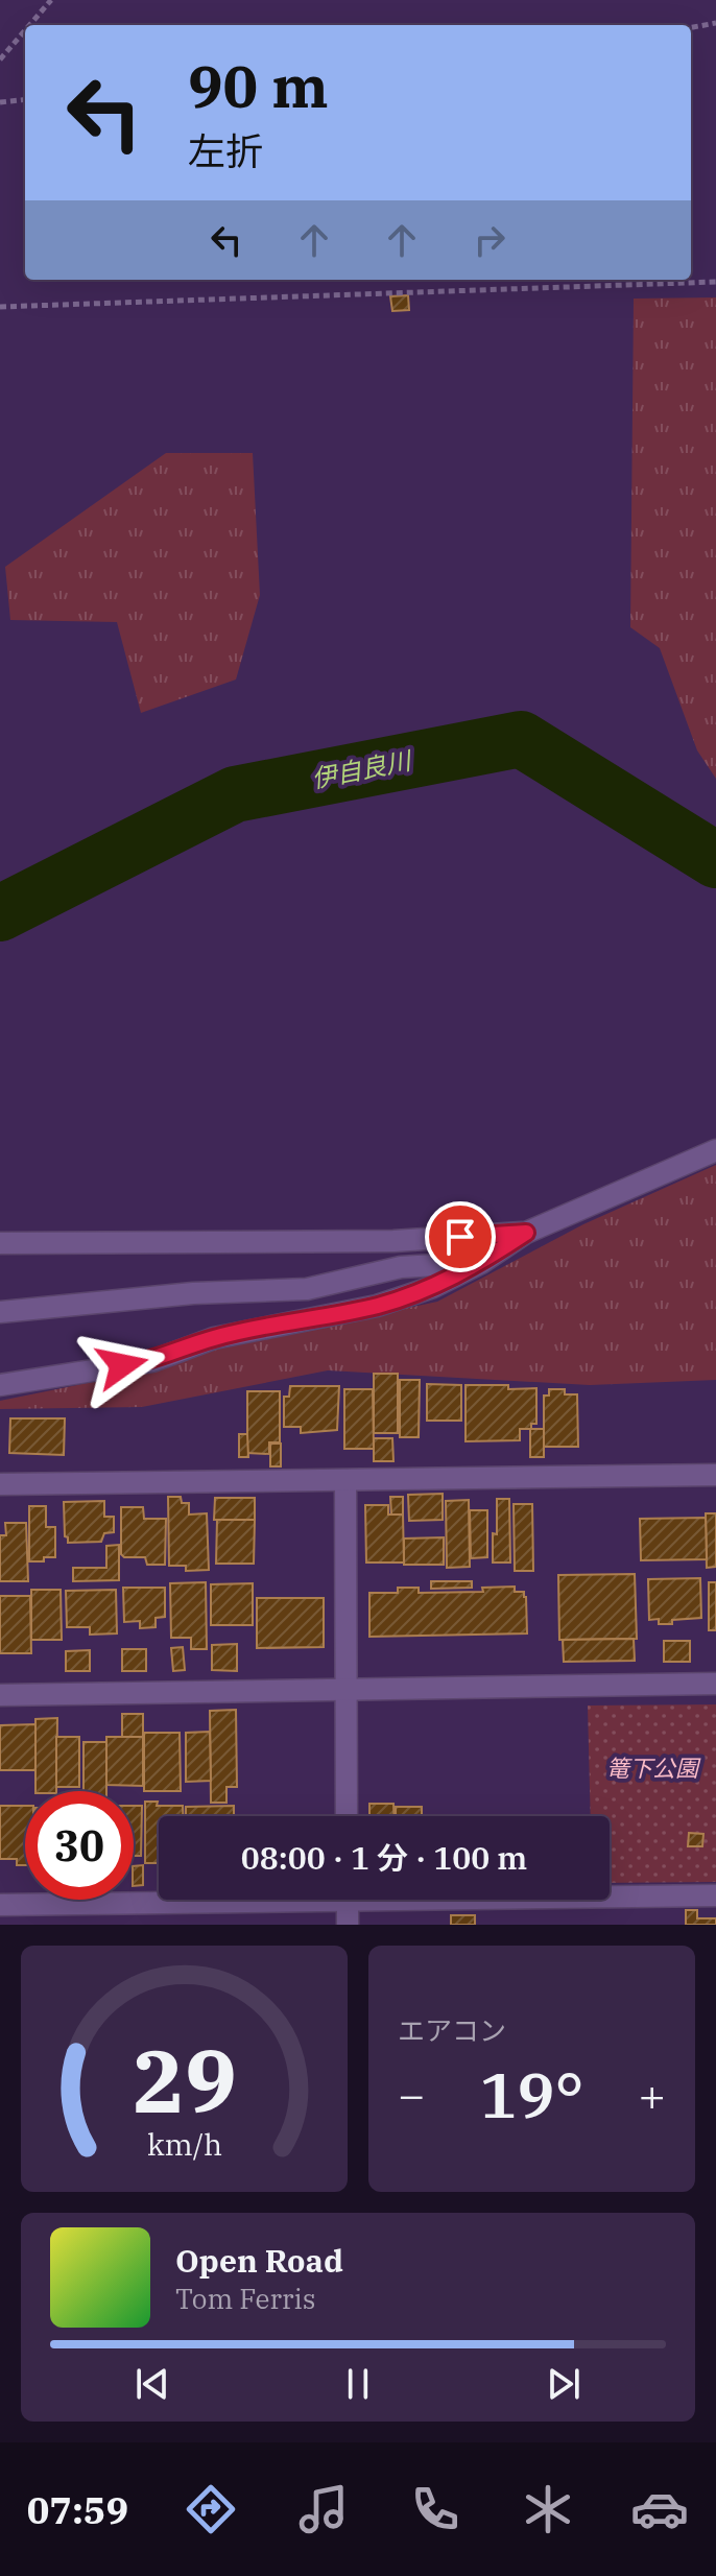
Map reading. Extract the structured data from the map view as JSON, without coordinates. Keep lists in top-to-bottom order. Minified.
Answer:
{"water":["伊自良川"],"parks":["篭下公園"],"page":{"turn":["90 m","左折"],"limit":"30","trip":"08:00 · 1 分 · 100 m","tile":"エアコン","heat":["−","19°","+"],"song":["Open Road","Tom Ferris"],"tabs":"07:59","gauge":["29","km/h"]}}
